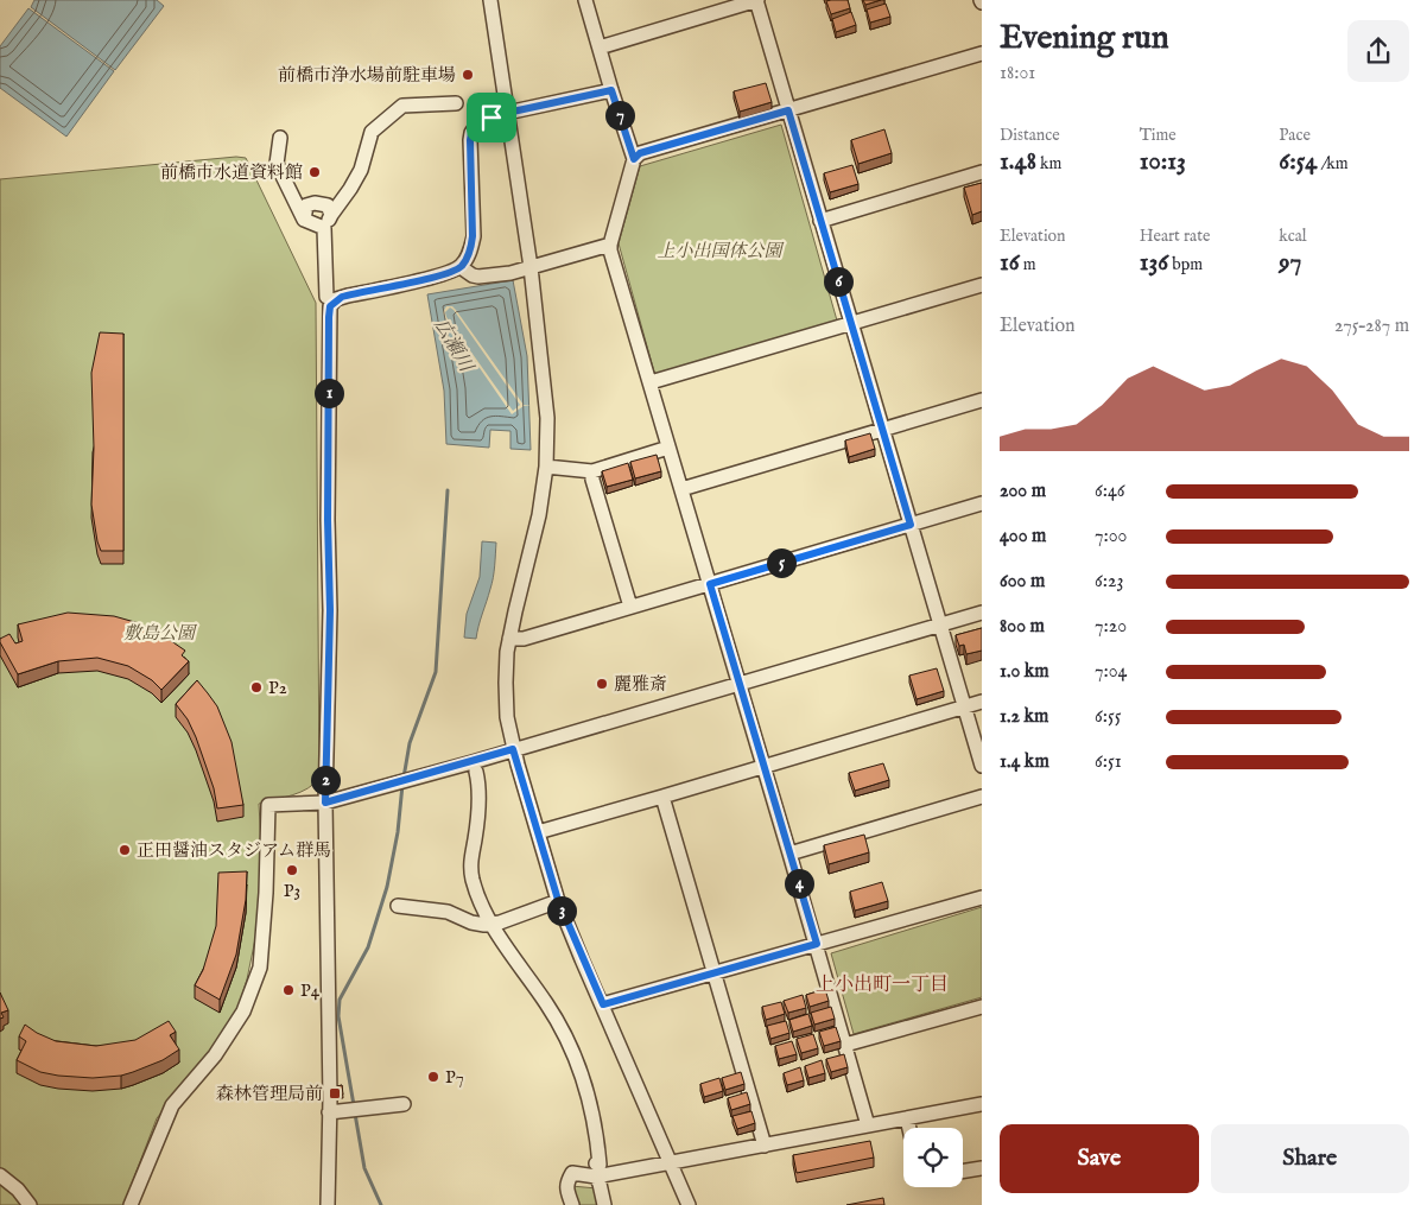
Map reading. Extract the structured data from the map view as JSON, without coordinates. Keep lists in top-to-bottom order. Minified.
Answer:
{"districts":["上小出町一丁目"],"water":["広瀬川"],"parks":["上小出国体公園","敷島公園"],"places":{"other":["前橋市浄水場前駐車場","前橋市水道資料館","麗雅斎","P2","正田醤油スタジアム群馬","P3","P4","P7"],"transit":["森林管理局前"]},"page":{"heading":["Evening run","18:01"],"pins":["7","6","1","5","2","4","3"],"stats":[["Distance","1.48 km"],["Time","10:13"],["Pace","6:54 /km"],["Elevation","16 m"],["Heart rate","136 bpm"],["kcal","97"]],"chart":["Elevation","275–287 m"],"list":[{"name":"200 m","note":"6:46"},{"name":"400 m","note":"7:00"},{"name":"600 m","note":"6:23"},{"name":"800 m","note":"7:20"},{"name":"1.0 km","note":"7:04"},{"name":"1.2 km","note":"6:55"},{"name":"1.4 km","note":"6:51"}],"buttons":["Save","Share"]}}
